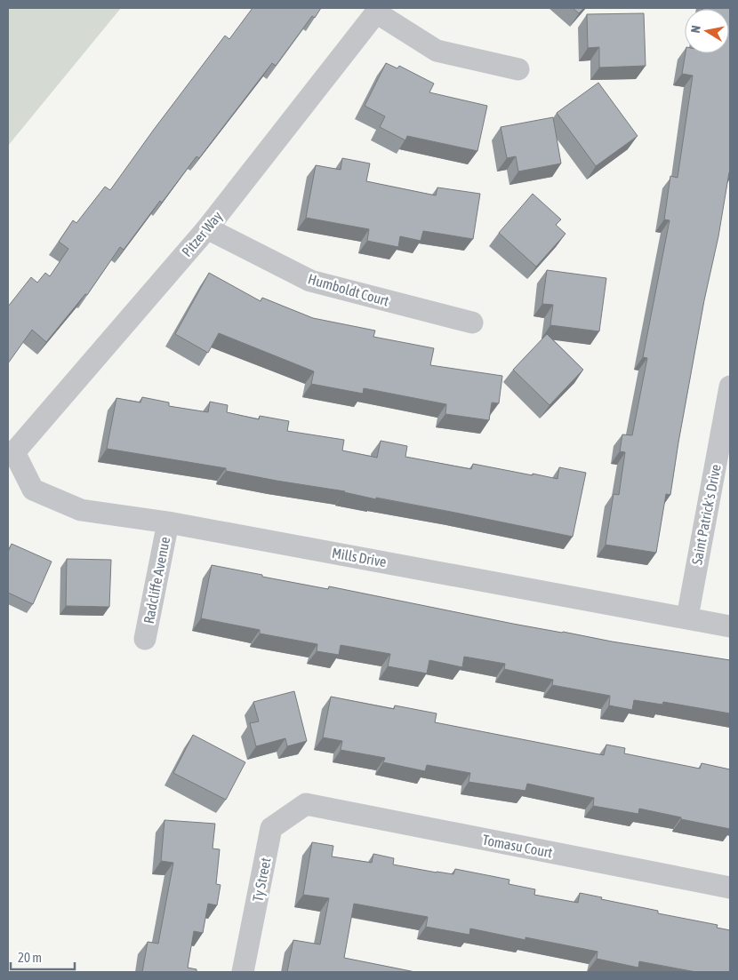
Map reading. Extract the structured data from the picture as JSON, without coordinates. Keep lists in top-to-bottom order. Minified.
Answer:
{"streets":{"street":["Pitzer Way","Humboldt Court","Saint Patrick's Drive","Mills Drive","Radcliffe Avenue","Tomasu Court","Ty Street"]},"crossings":[["Pitzer Way","Humboldt Court"],["Pitzer Way","Mills Drive"],["Saint Patrick's Drive","Mills Drive"],["Mills Drive","Radcliffe Avenue"],["Tomasu Court","Ty Street"]],"scale_bar":"20 m","north":"left"}
